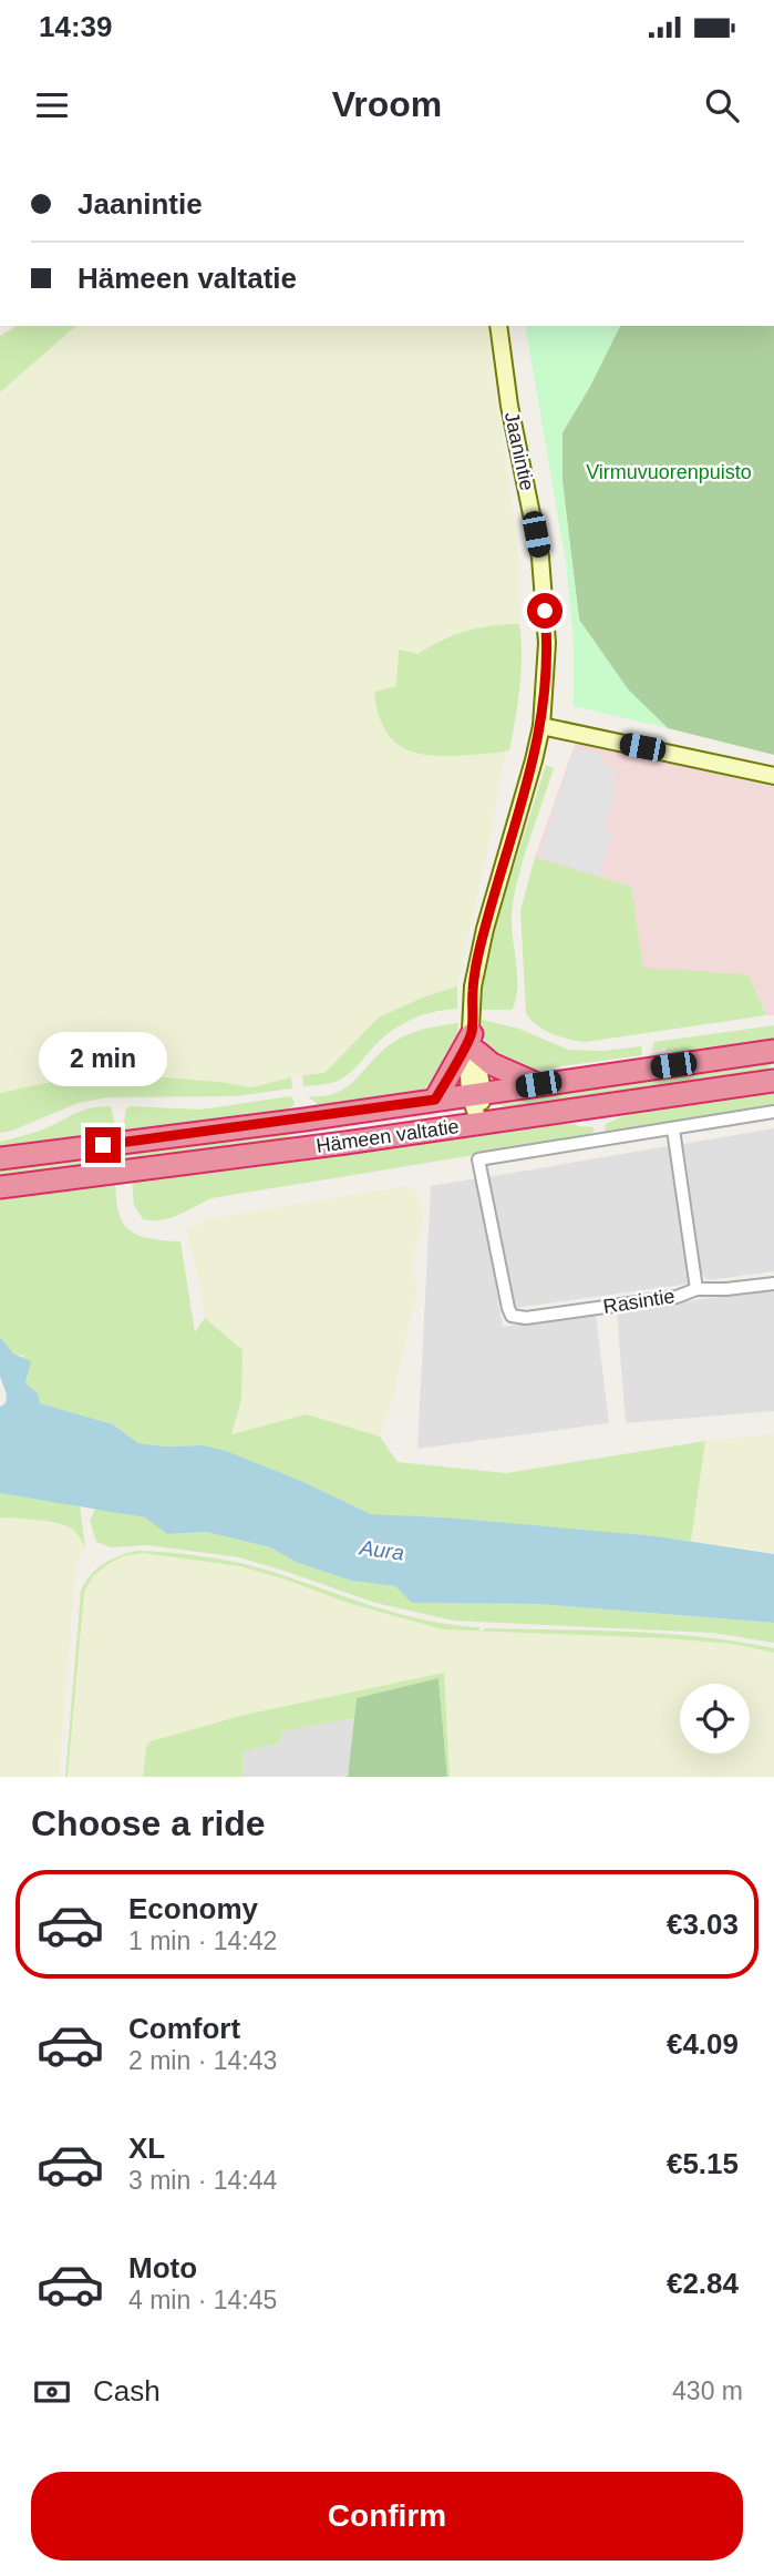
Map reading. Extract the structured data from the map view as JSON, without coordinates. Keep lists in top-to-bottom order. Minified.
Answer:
{"streets":{"highway":["Hämeen valtatie"],"main road":["Jaanintie"],"street":["Rasintie"]},"crossings":[["Jaanintie","Hämeen valtatie"]],"water":["Aura"],"parks":["Virmuvuorenpuisto"],"page":{"status":"14:39","header":"Vroom","banner":["Jaanintie","Hämeen valtatie"],"bubble":"2 min","heading":"Choose a ride","list":[{"name":"Economy","note":"1 min · 14:42","value":"€3.03"},{"name":"Comfort","note":"2 min · 14:43","value":"€4.09"},{"name":"XL","note":"3 min · 14:44","value":"€5.15"},{"name":"Moto","note":"4 min · 14:45","value":"€2.84"}],"pay":["Cash","430 m"],"buttons":"Confirm"}}
